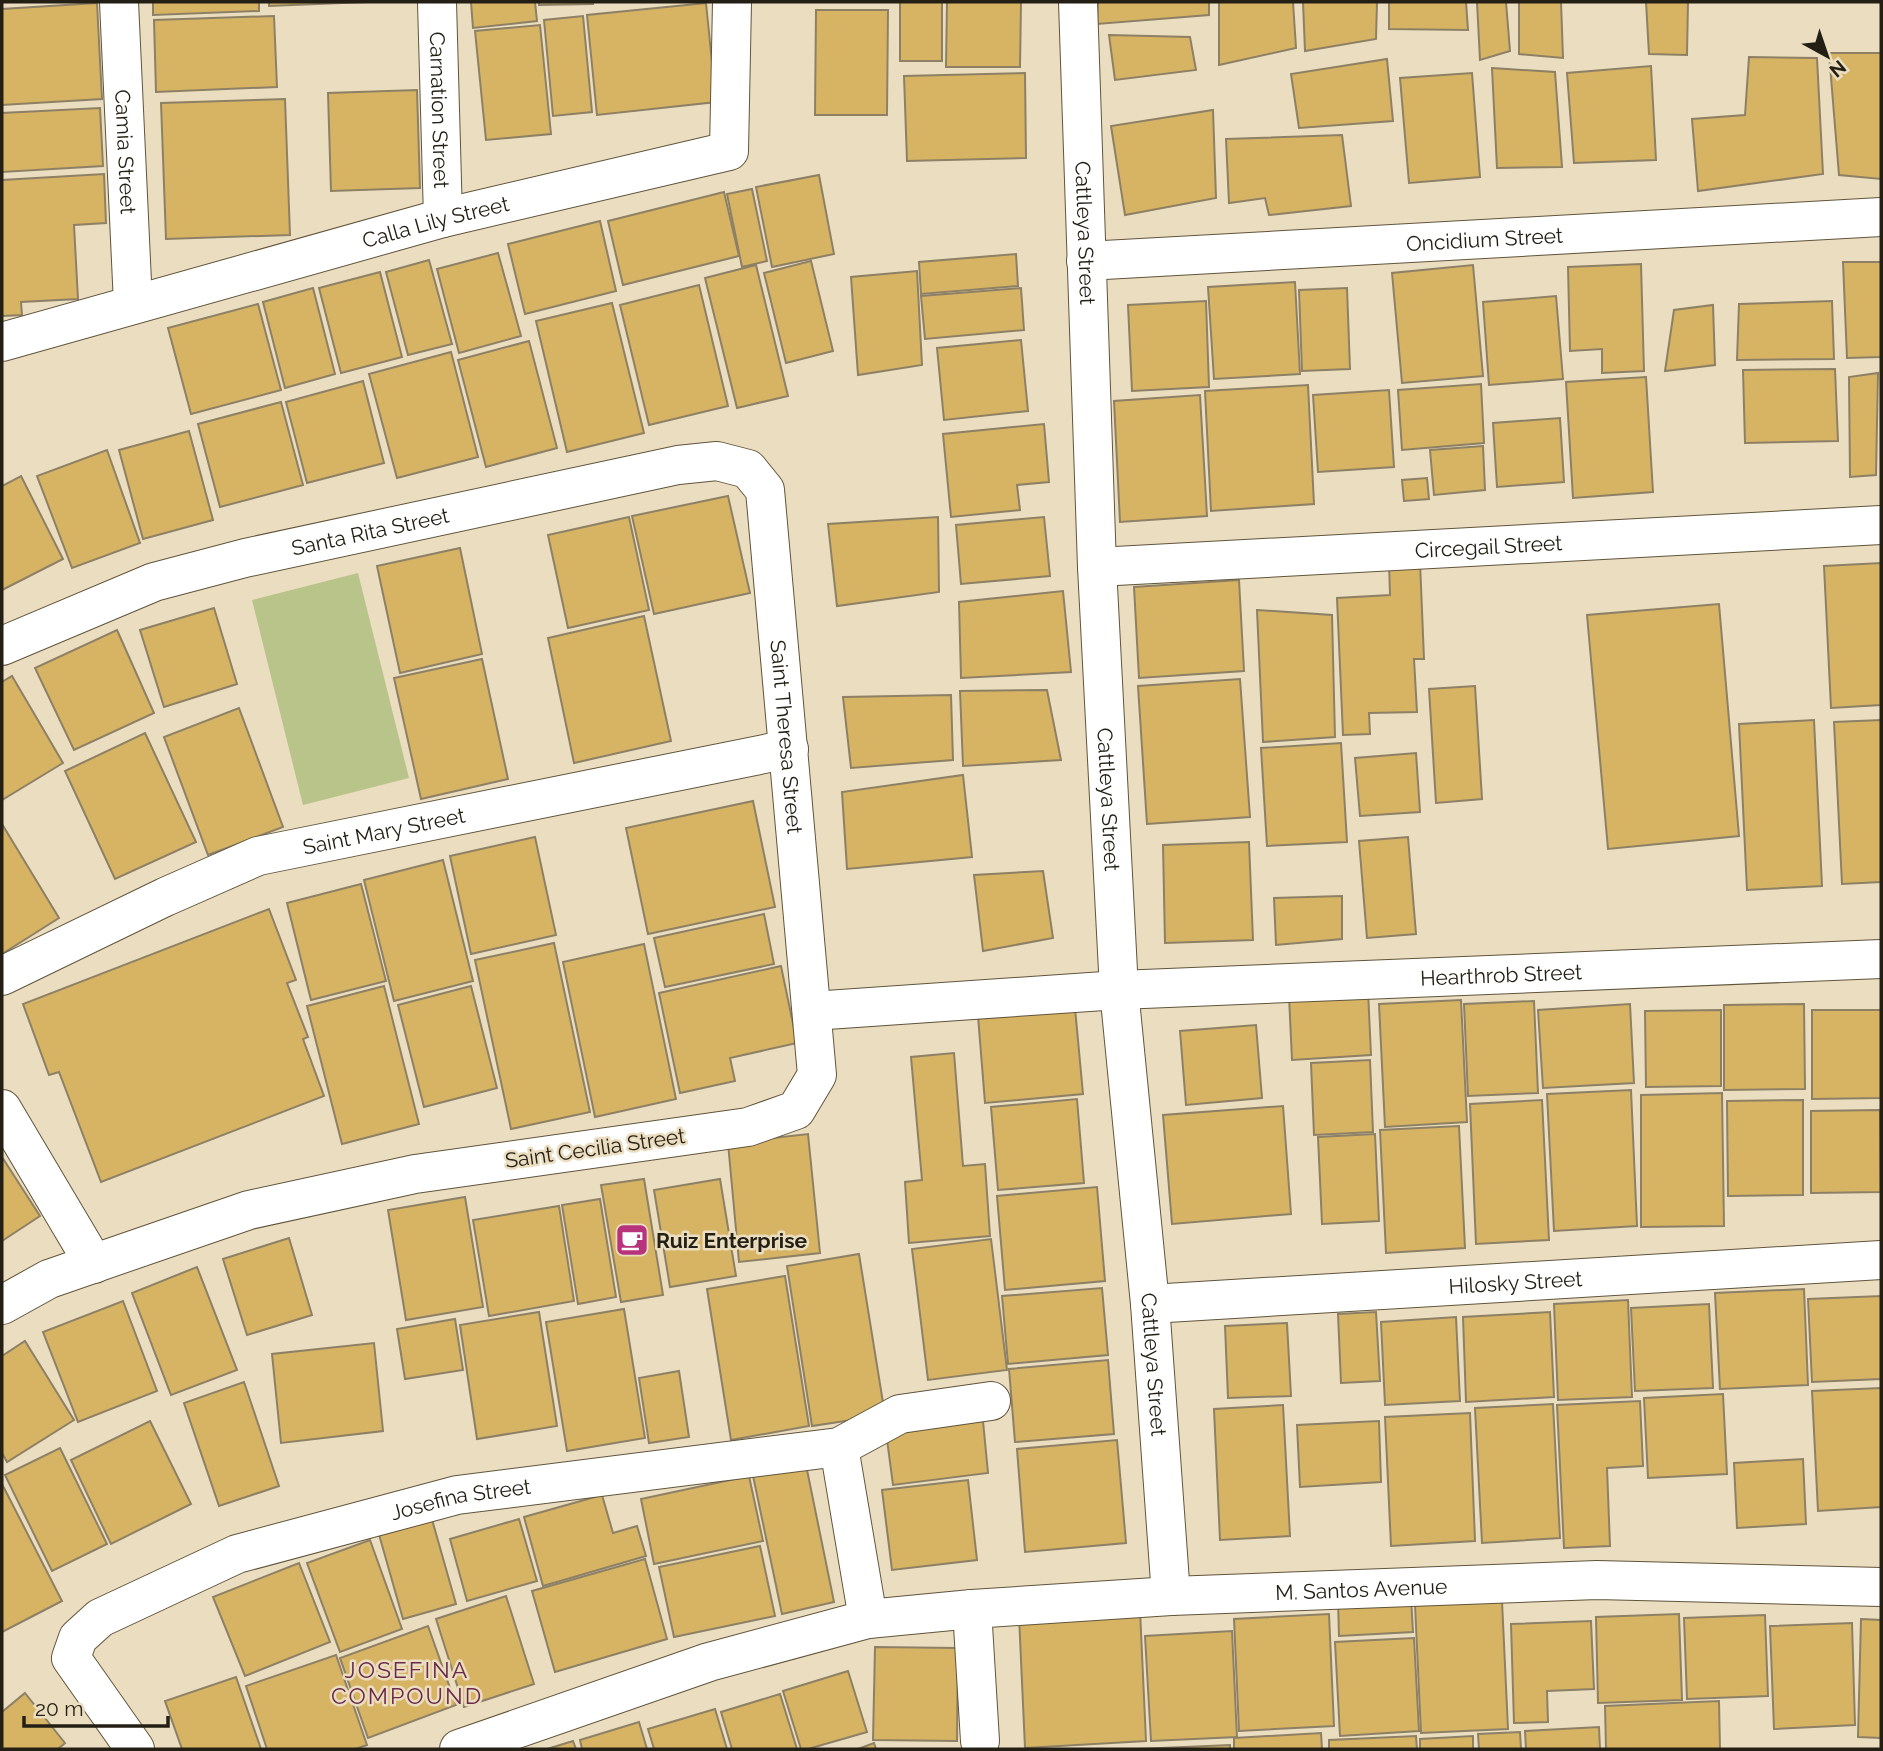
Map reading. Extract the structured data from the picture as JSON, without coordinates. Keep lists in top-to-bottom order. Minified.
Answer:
{"streets":{"street":["Carnation Street","Camia Street","Calla Lily Street","Cattleya Street","Oncidium Street","Santa Rita Street","Circegail Street","Saint Theresa Street","Saint Mary Street","Hearthrob Street","Saint Cecilia Street","Hilosky Street","Josefina Street","M. Santos Avenue"]},"crossings":[["Carnation Street","Calla Lily Street"],["Camia Street","Calla Lily Street"],["Cattleya Street","Oncidium Street"],["Cattleya Street","Circegail Street"],["Cattleya Street","Hearthrob Street"],["Cattleya Street","Hilosky Street"],["Cattleya Street","M. Santos Avenue"],["Santa Rita Street","Saint Theresa Street"],["Saint Theresa Street","Saint Mary Street"],["Saint Theresa Street","Saint Cecilia Street"]],"districts":["JOSEFINA COMPOUND"],"places":{"cafe":["Ruiz Enterprise"]},"scale_bar":"20 m","north":"bottom right"}
